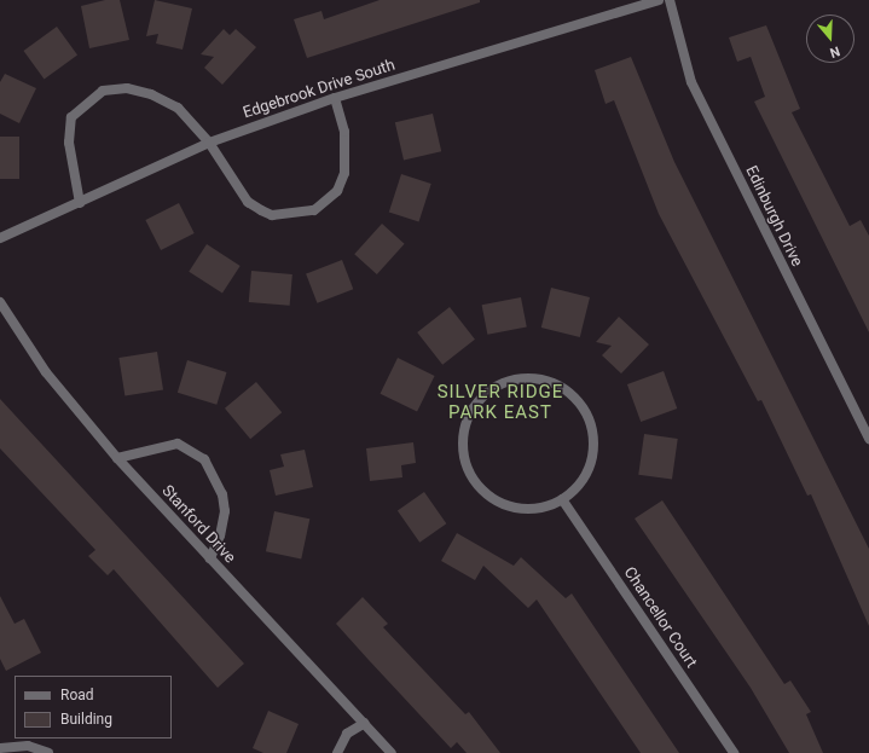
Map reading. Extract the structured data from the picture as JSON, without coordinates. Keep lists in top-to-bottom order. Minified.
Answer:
{"streets":{"street":["Edgebrook Drive South","Edinburgh Drive","Stanford Drive","Chancellor Court"]},"districts":["SILVER RIDGE PARK EAST"],"legend":["Road","Building"],"north":"bottom"}
